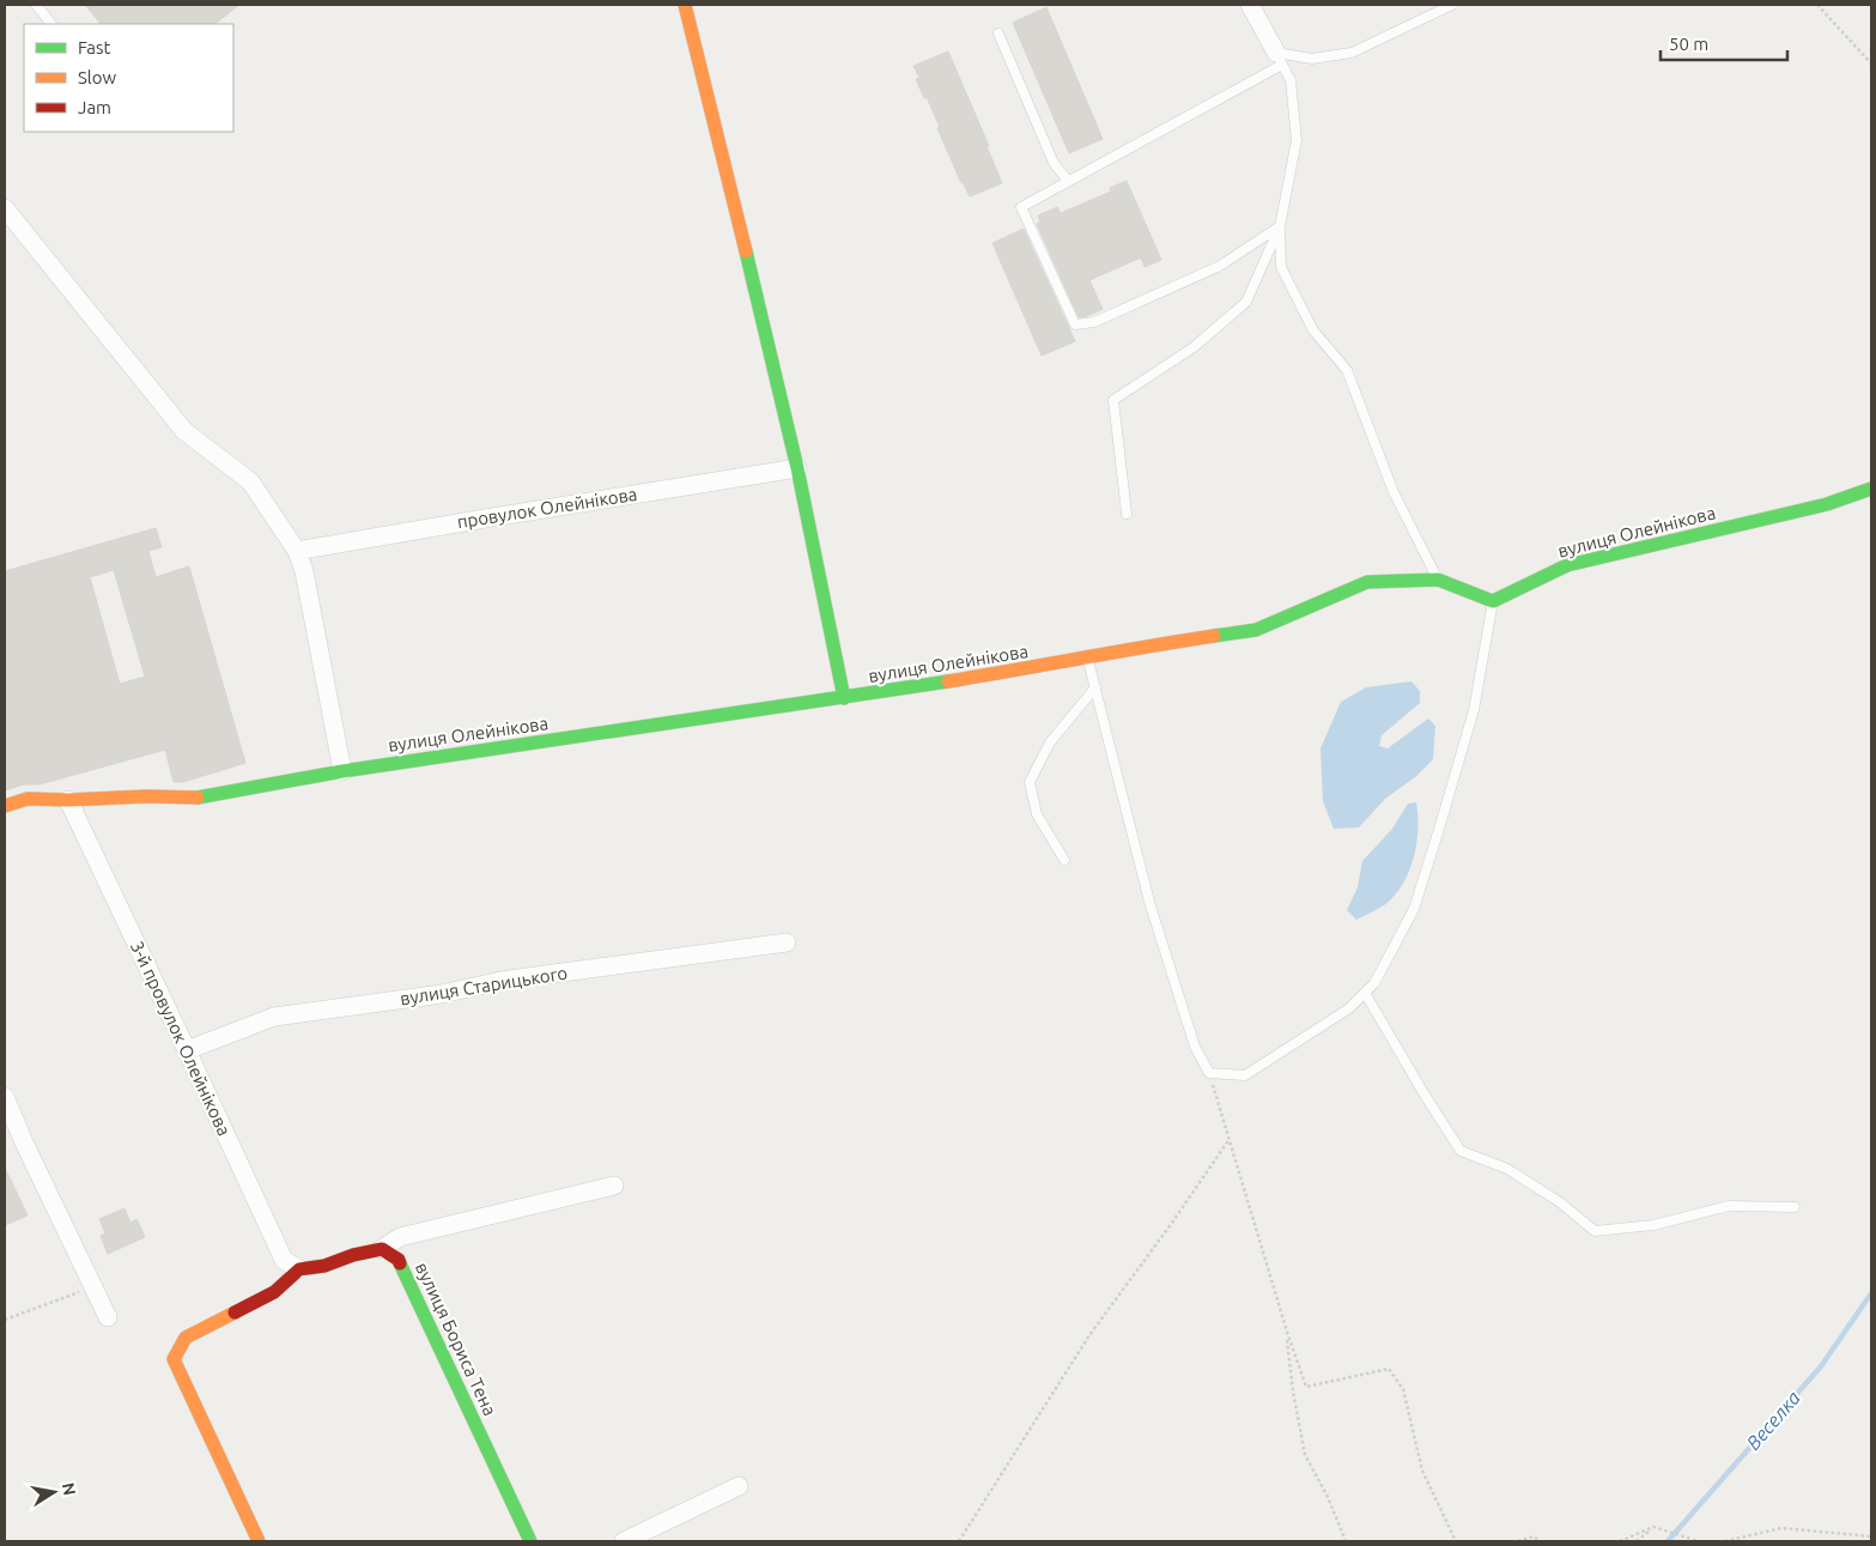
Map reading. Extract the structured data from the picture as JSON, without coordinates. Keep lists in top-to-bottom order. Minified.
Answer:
{"streets":{"street":["провулок Олейнікова","вулиця Олейнікова","вулиця Старицького","3-й провулок Олейнікова","вулиця Бориса Тена"]},"crossings":[["вулиця Олейнікова","3-й провулок Олейнікова"],["вулиця Старицького","3-й провулок Олейнікова"]],"water":["Веселка"],"legend":["Fast","Slow","Jam"],"scale_bar":"50 m","north":"right"}
